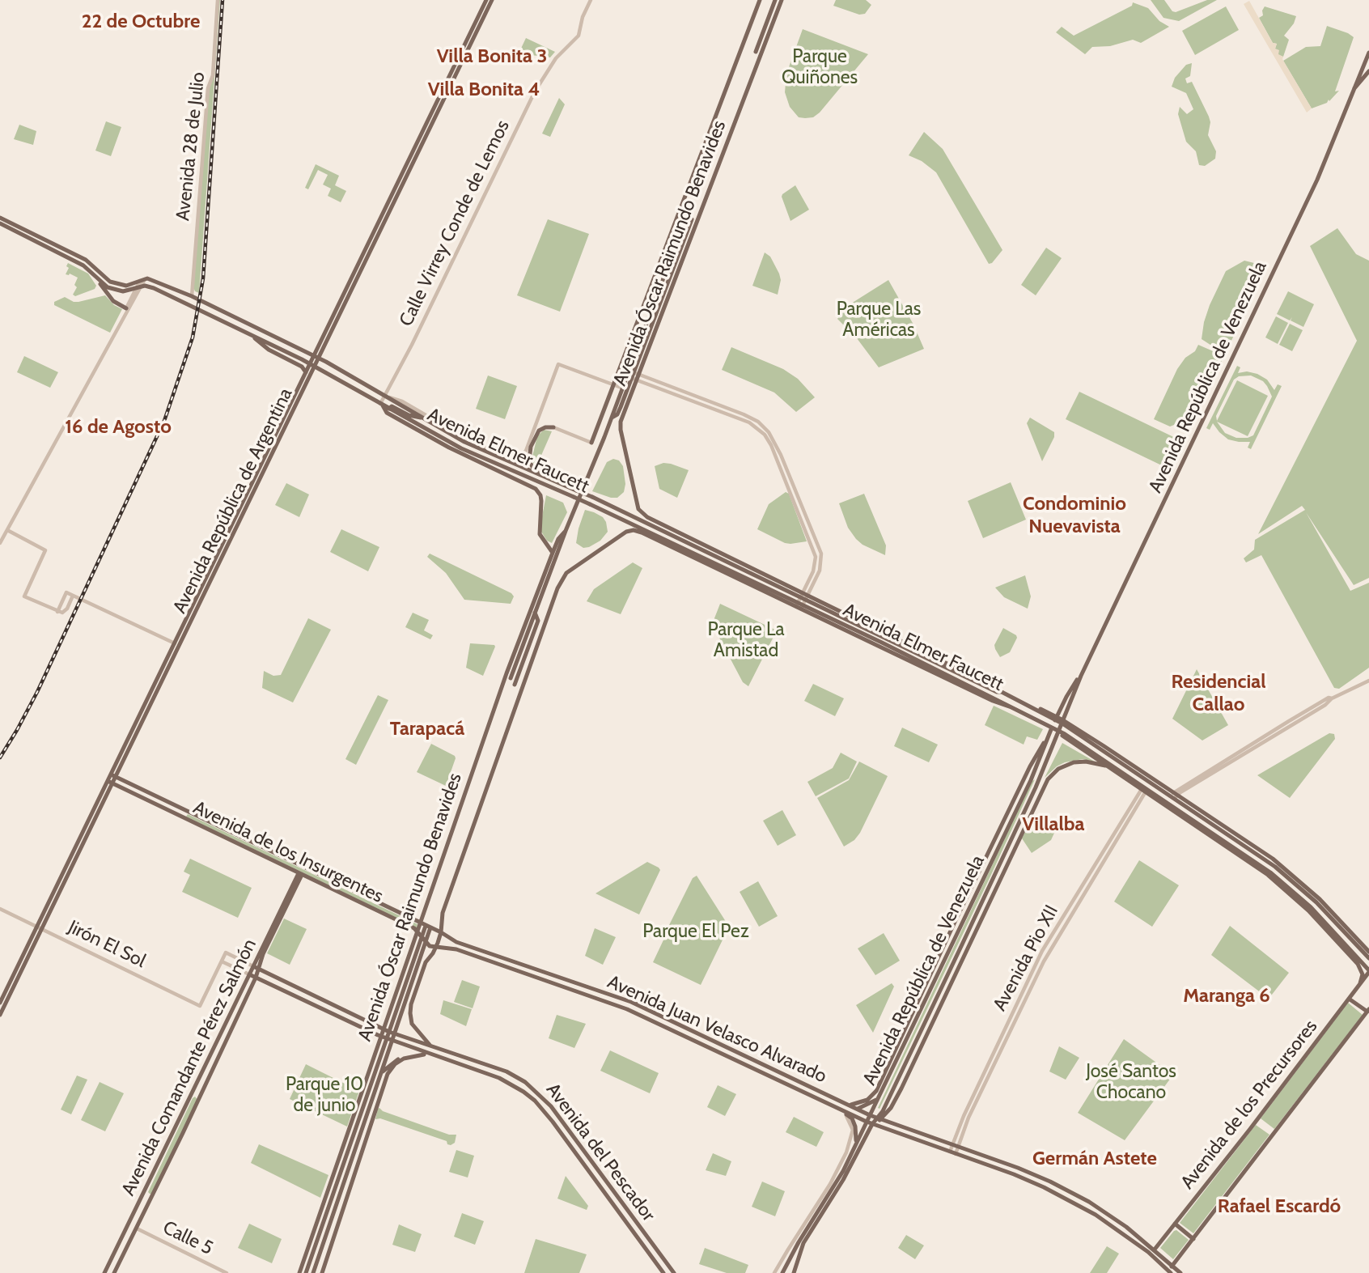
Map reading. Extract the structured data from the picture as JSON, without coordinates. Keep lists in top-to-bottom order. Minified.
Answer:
{"streets":{"main road":["Avenida Óscar Raimundo Benavides","Avenida República de Venezuela","Avenida Elmer Faucett","Avenida República de Argentina","Avenida de los Insurgentes","Avenida Juan Velasco Alvarado","Avenida Comandante Pérez Salmón","Avenida de los Precursores","Avenida del Pescador"],"street":["Avenida 28 de Julio","Calle Virrey Conde de Lemos","Jirón El Sol","Avenida Pio XII","Calle 5"]},"crossings":[["Avenida 28 de Julio","Avenida Elmer Faucett"],["Calle Virrey Conde de Lemos","Avenida Elmer Faucett"],["Avenida Óscar Raimundo Benavides","Avenida Elmer Faucett"],["Avenida Óscar Raimundo Benavides","Avenida de los Insurgentes"],["Avenida Óscar Raimundo Benavides","Avenida del Pescador"],["Avenida República de Venezuela","Avenida Elmer Faucett"],["Avenida República de Venezuela","Avenida Juan Velasco Alvarado"],["Avenida Elmer Faucett","Avenida República de Argentina"],["Avenida Elmer Faucett","Avenida Pio XII"],["Avenida Elmer Faucett","Avenida de los Precursores"],["Avenida República de Argentina","Avenida de los Insurgentes"],["Avenida República de Argentina","Jirón El Sol"],["Avenida de los Insurgentes","Avenida Juan Velasco Alvarado"],["Avenida de los Insurgentes","Avenida Comandante Pérez Salmón"],["Avenida Comandante Pérez Salmón","Avenida del Pescador"],["Avenida Comandante Pérez Salmón","Calle 5"]],"districts":["22 de Octubre","Villa Bonita 3","Villa Bonita 4","16 de Agosto","Condominio Nuevavista","Residencial Callao","Tarapacá","Villalba","Maranga 6","Germán Astete","Rafael Escardó"],"parks":["Parque Quiñones","Parque Las Américas","Parque La Amistad","Parque El Pez","José Santos Chocano","Parque 10 de junio"]}
